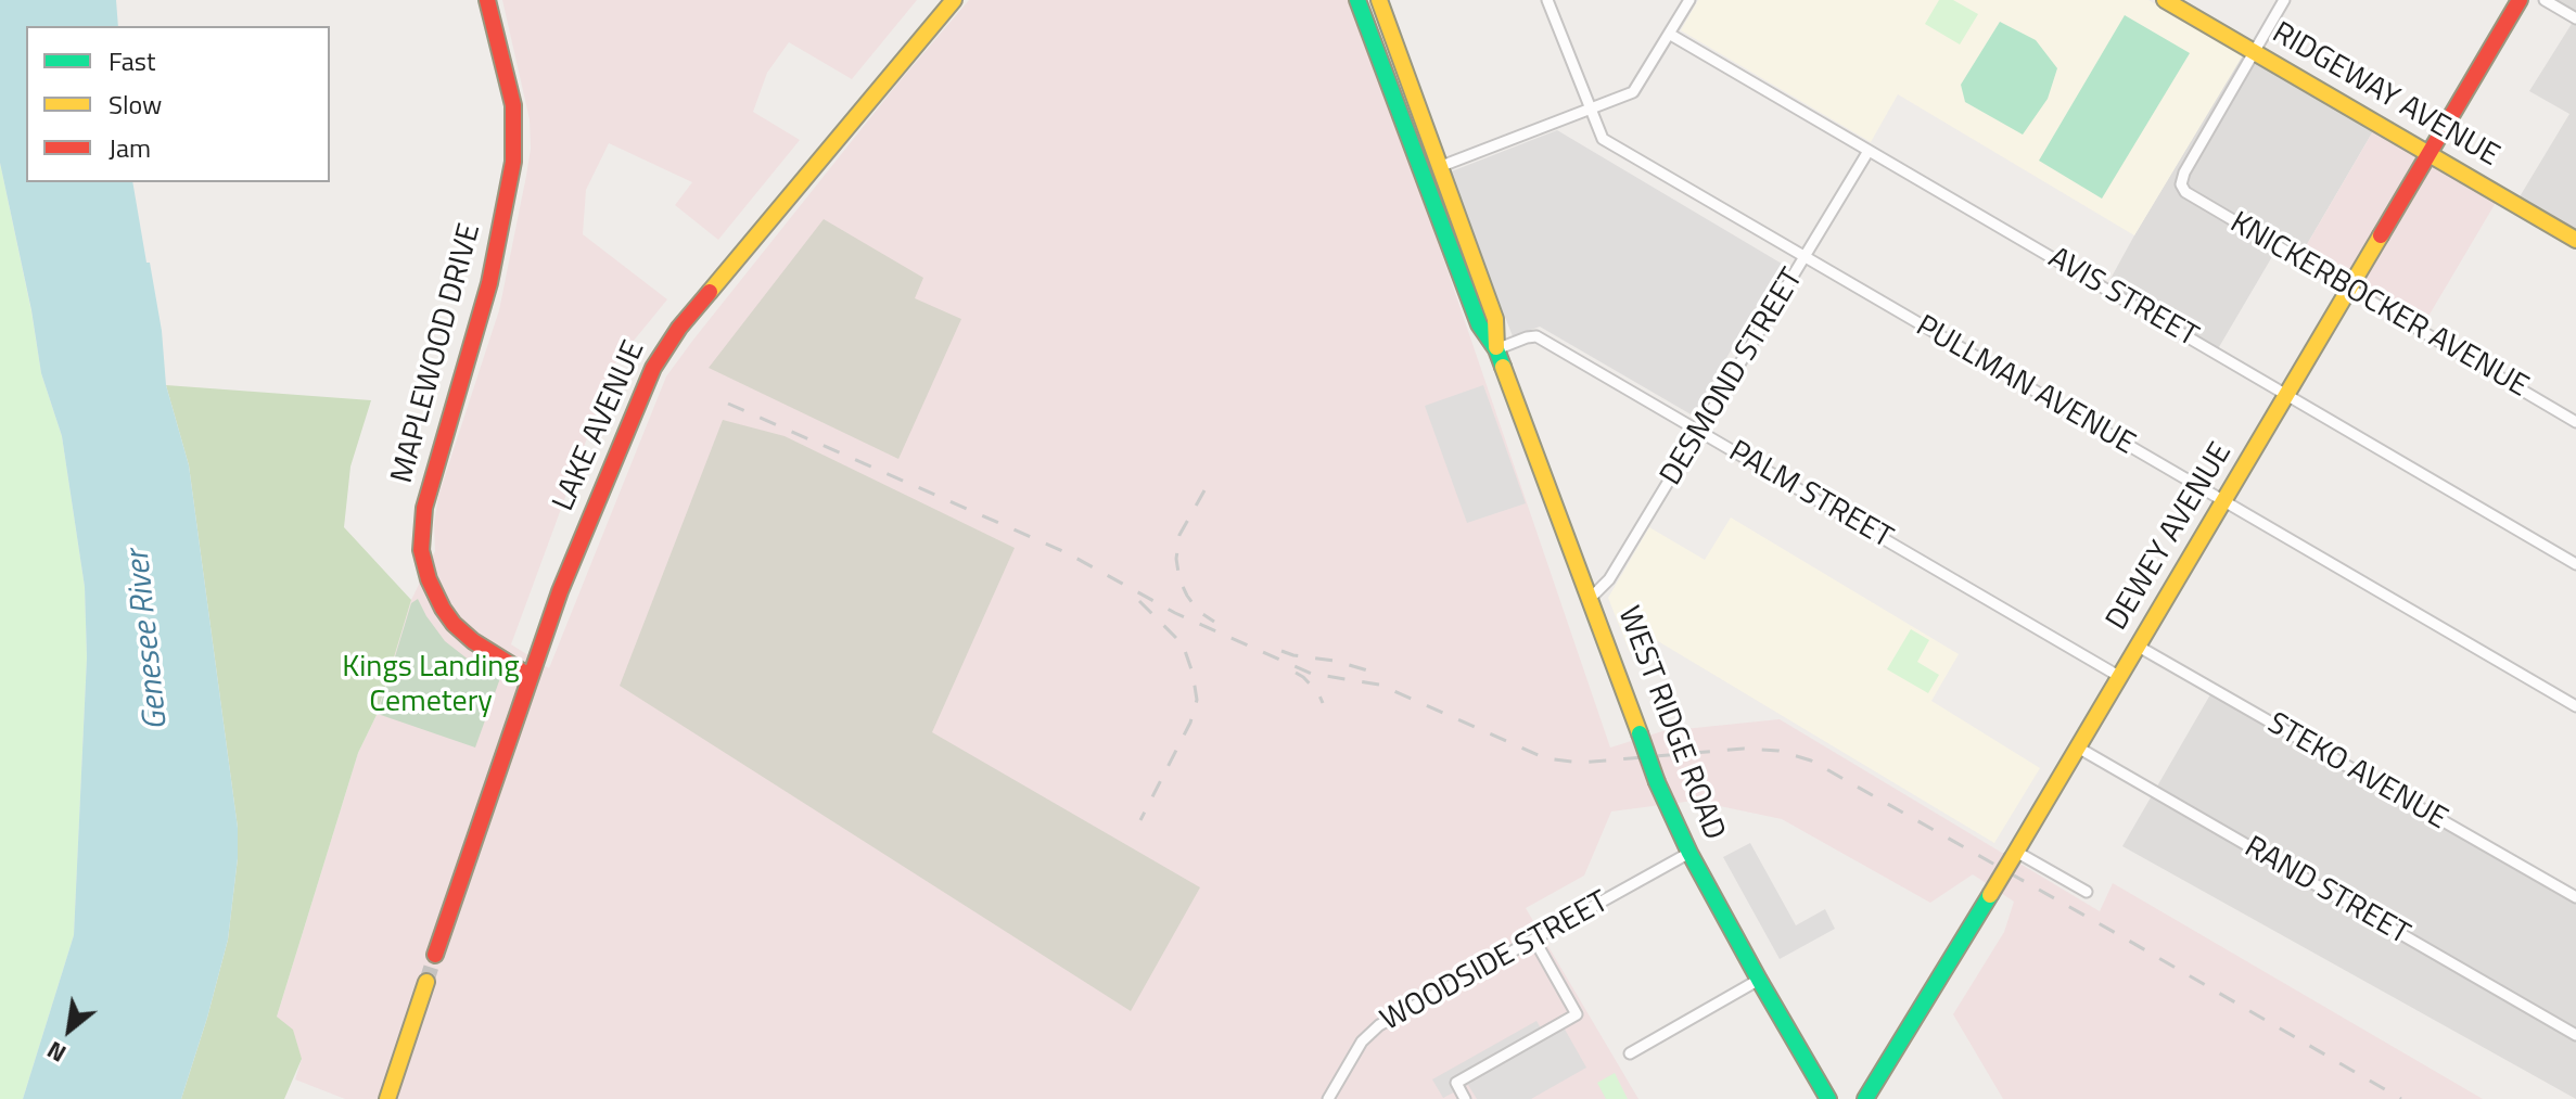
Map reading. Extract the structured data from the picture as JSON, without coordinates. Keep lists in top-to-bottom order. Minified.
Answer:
{"streets":{"main road":["RIDGEWAY AVENUE","MAPLEWOOD DRIVE","LAKE AVENUE","DEWEY AVENUE","WEST RIDGE ROAD"],"street":["AVIS STREET","KNICKERBOCKER AVENUE","DESMOND STREET","PULLMAN AVENUE","PALM STREET","STEKO AVENUE","RAND STREET","WOODSIDE STREET"]},"crossings":[["RIDGEWAY AVENUE","KNICKERBOCKER AVENUE"],["RIDGEWAY AVENUE","DEWEY AVENUE"],["AVIS STREET","DESMOND STREET"],["AVIS STREET","DEWEY AVENUE"],["KNICKERBOCKER AVENUE","DEWEY AVENUE"],["MAPLEWOOD DRIVE","LAKE AVENUE"],["DESMOND STREET","PULLMAN AVENUE"],["DESMOND STREET","PALM STREET"],["DESMOND STREET","WEST RIDGE ROAD"],["PULLMAN AVENUE","DEWEY AVENUE"],["PALM STREET","DEWEY AVENUE"],["PALM STREET","WEST RIDGE ROAD"],["DEWEY AVENUE","STEKO AVENUE"],["DEWEY AVENUE","RAND STREET"],["WEST RIDGE ROAD","WOODSIDE STREET"]],"water":["Genesee River"],"parks":["Kings Landing Cemetery"],"legend":["Fast","Slow","Jam"],"north":"bottom left"}
